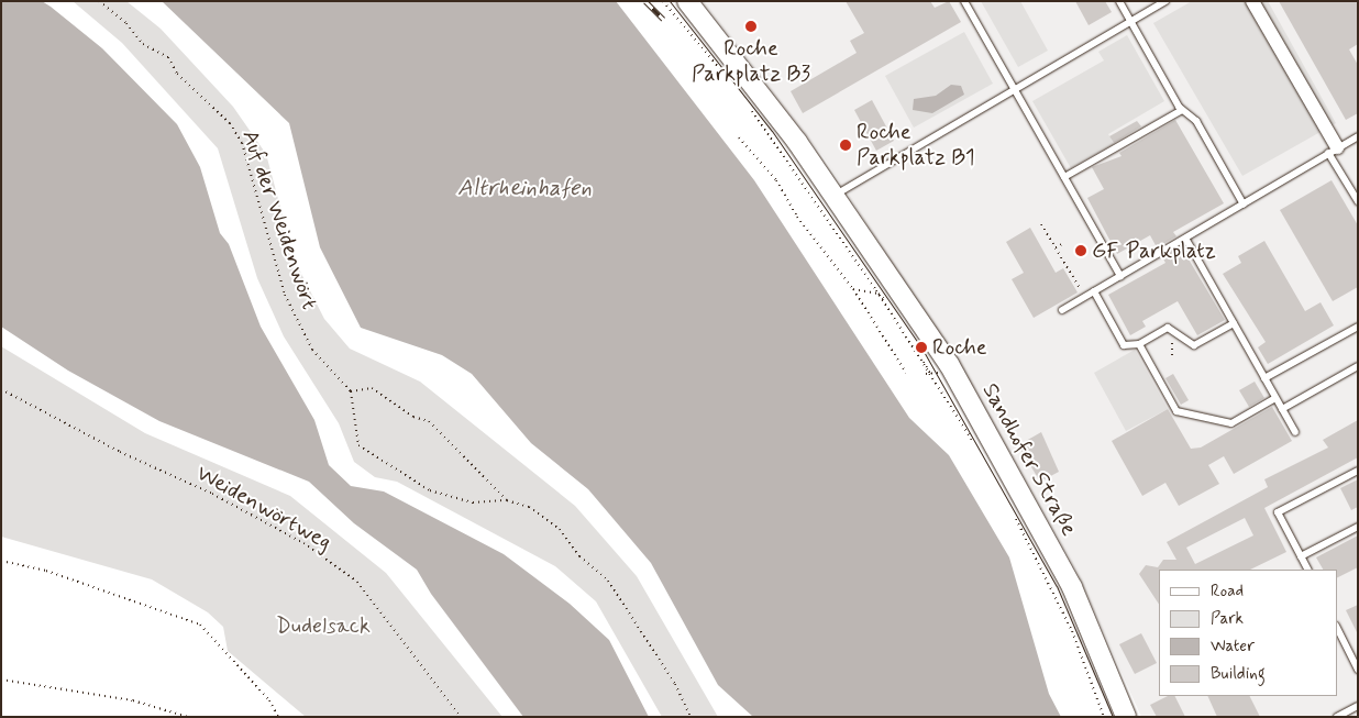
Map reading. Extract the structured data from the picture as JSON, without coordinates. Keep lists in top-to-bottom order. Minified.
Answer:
{"streets":{"street":["Sandhofer Straße"],"path":["Auf der Weidenwört","Weidenwörtweg"]},"water":["Altrheinhafen"],"parks":["Dudelsack"],"places":["Roche Parkplatz B3","Roche Parkplatz B1","GF Parkplatz","Roche"],"legend":["Road","Park","Water","Building"]}
